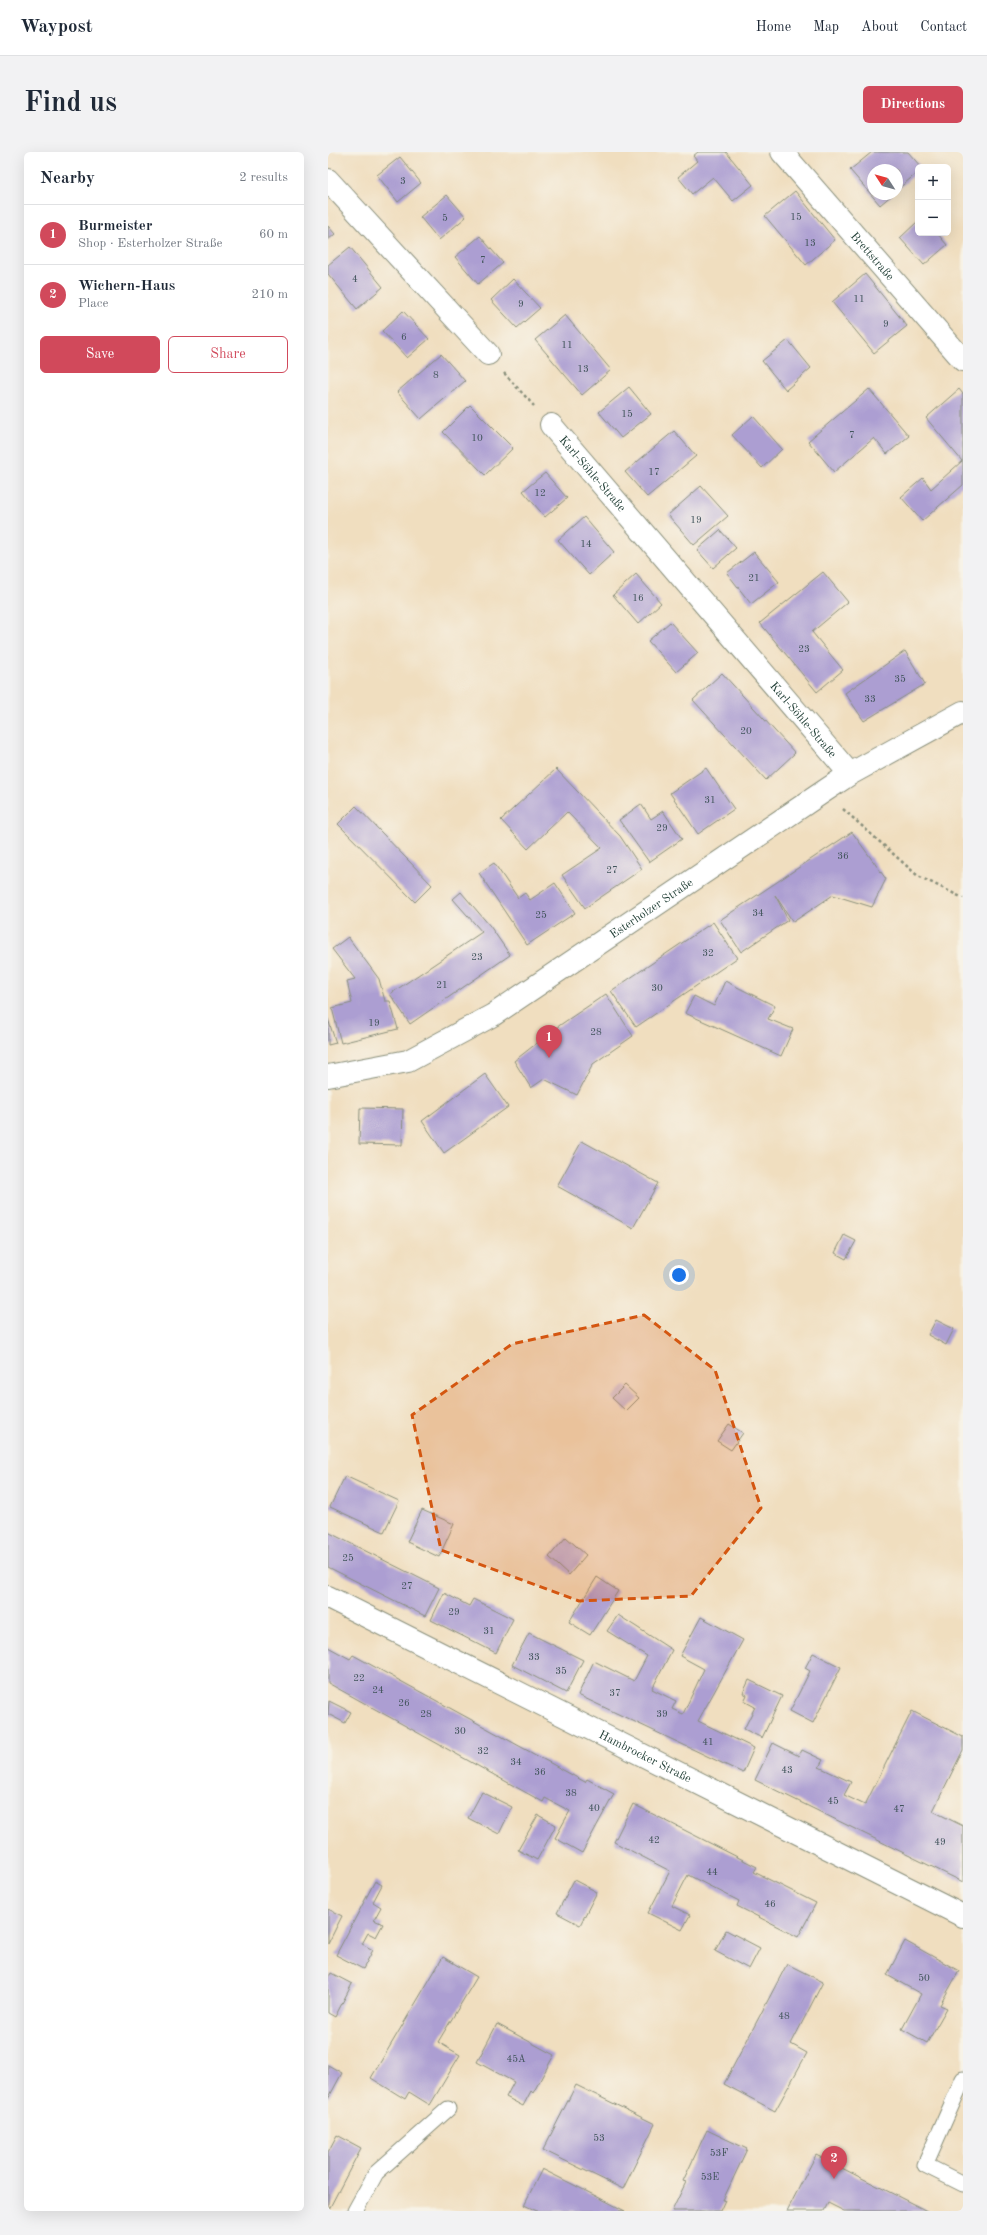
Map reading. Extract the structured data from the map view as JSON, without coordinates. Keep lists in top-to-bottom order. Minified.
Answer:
{"streets":{"street":["Brettstraße","Karl-Söhle-Straße","Esterholzer Straße","Hambrocker Straße"]},"crossings":[["Karl-Söhle-Straße","Esterholzer Straße"]],"house_numbers":["3","15","5","13","7","4","11","9","9","6","11","13","8","15","7","10","17","12","19","14","21","16","23","35","33","20","31","29","36","27","34","25","32","23","21","30","19","28","25","27","29","31","33","35","22","24","37","26","28","39","30","41","32","34","43","36","38","45","40","47","42","49","44","46","50","48","45A","53","53F","53E"],"north":"top left","page":{"header":"Waypost","nav":["Home","Map","About","Contact"],"buttons":["Directions",["Save","Share"]],"title":"Find us","heading":["Nearby","2 results"],"map_buttons":["+","−"],"list":[{"mark":"1","name":"Burmeister","note":"Shop · Esterholzer Straße","value":"60 m"},{"mark":"2","name":"Wichern-Haus","note":"Place","value":"210 m"}],"pins":["1","2"]}}
